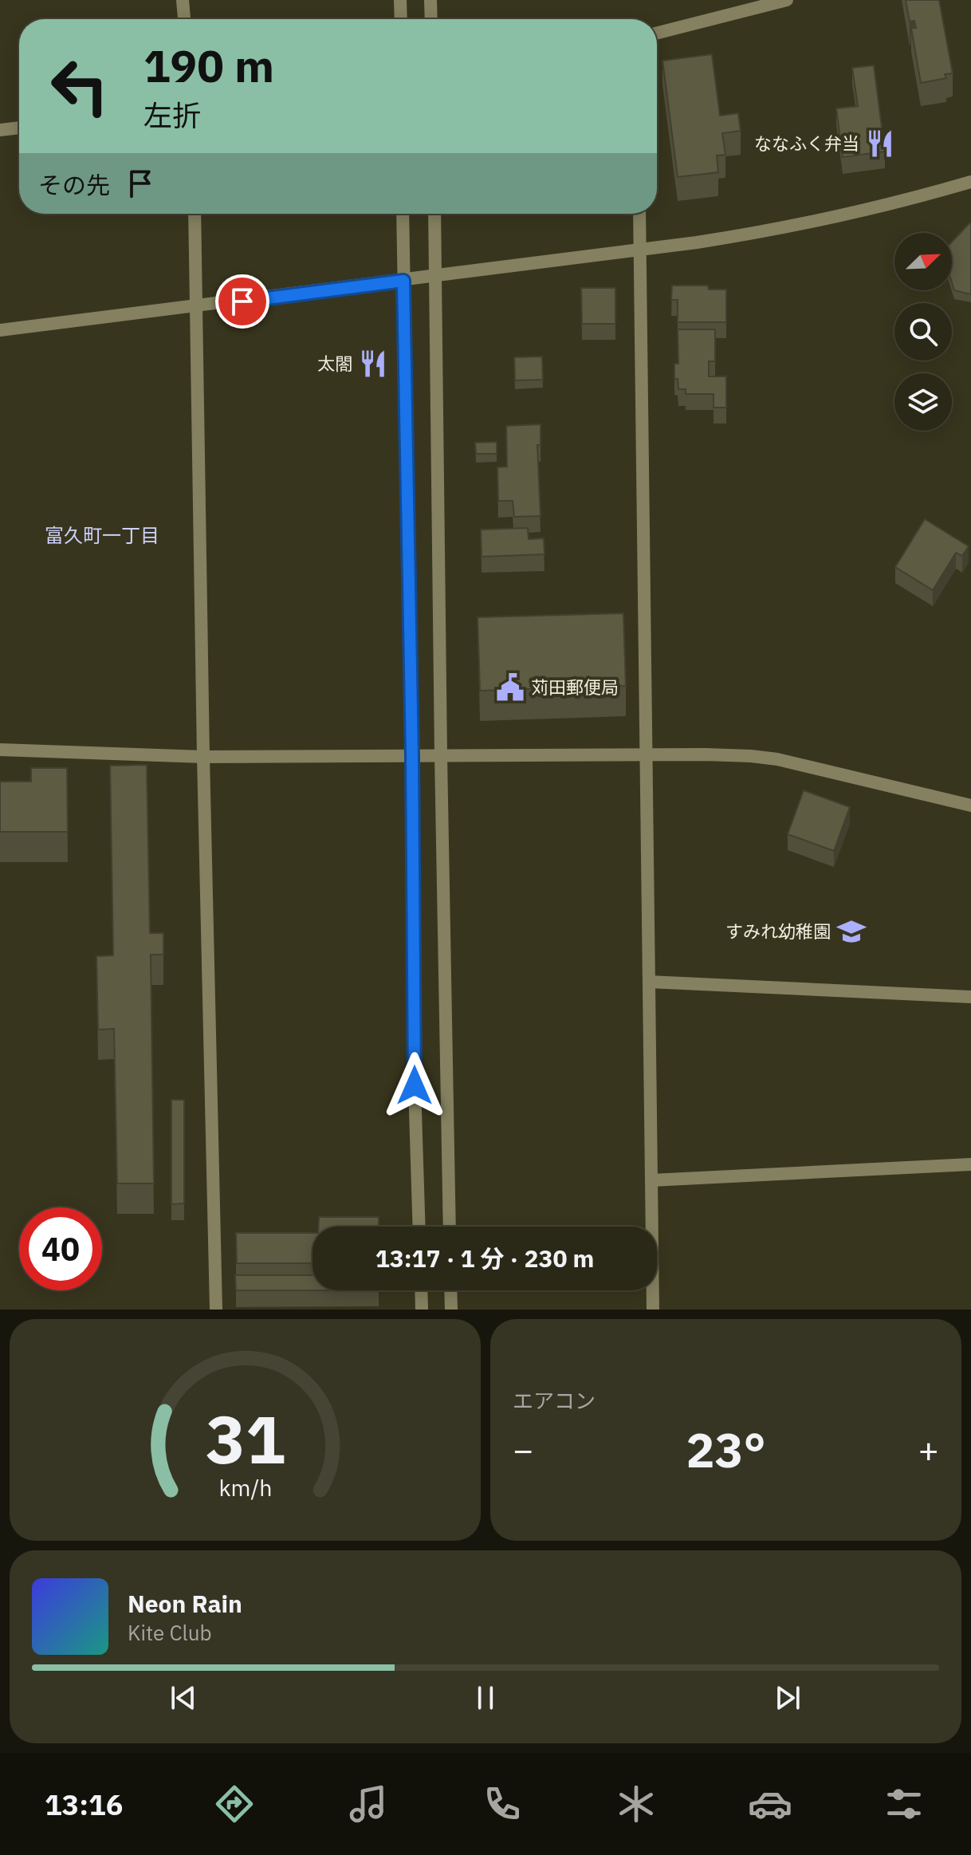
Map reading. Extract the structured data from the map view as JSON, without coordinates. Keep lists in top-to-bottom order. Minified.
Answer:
{"districts":["富久町一丁目"],"places":{"restaurant":["ななふく弁当","太閤"],"public building":["苅田郵便局"],"school or university":["すみれ幼稚園"]},"north":"top right","page":{"turn":["190 m","左折"],"then":"その先","limit":"40","trip":"13:17 · 1 分 · 230 m","tile":"エアコン","heat":["−","23°","+"],"song":["Neon Rain","Kite Club"],"tabs":"13:16","gauge":["31","km/h"]}}
